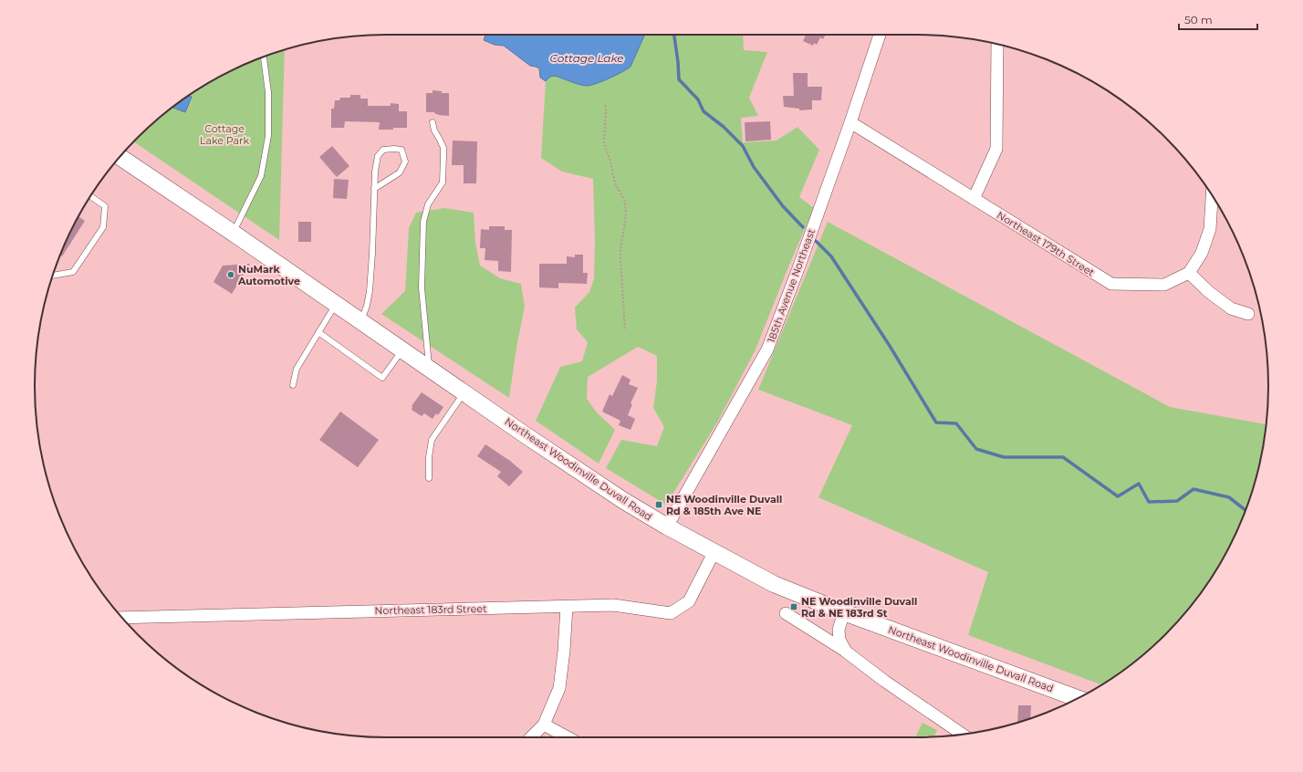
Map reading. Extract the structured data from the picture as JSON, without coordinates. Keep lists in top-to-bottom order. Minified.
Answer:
{"streets":{"main road":["Northeast Woodinville Duvall Road"],"street":["Northeast 179th Street","185th Avenue Northeast","Northeast 183rd Street"]},"crossings":[["Northeast 179th Street","185th Avenue Northeast"],["185th Avenue Northeast","Northeast Woodinville Duvall Road"],["Northeast Woodinville Duvall Road","Northeast 183rd Street"]],"water":["Cottage Lake"],"parks":["Cottage Lake Park"],"places":{"other":["NuMark Automotive"],"transit":["NE Woodinville Duvall Rd & 185th Ave NE","NE Woodinville Duvall Rd & NE 183rd St"]},"scale_bar":"50 m"}
